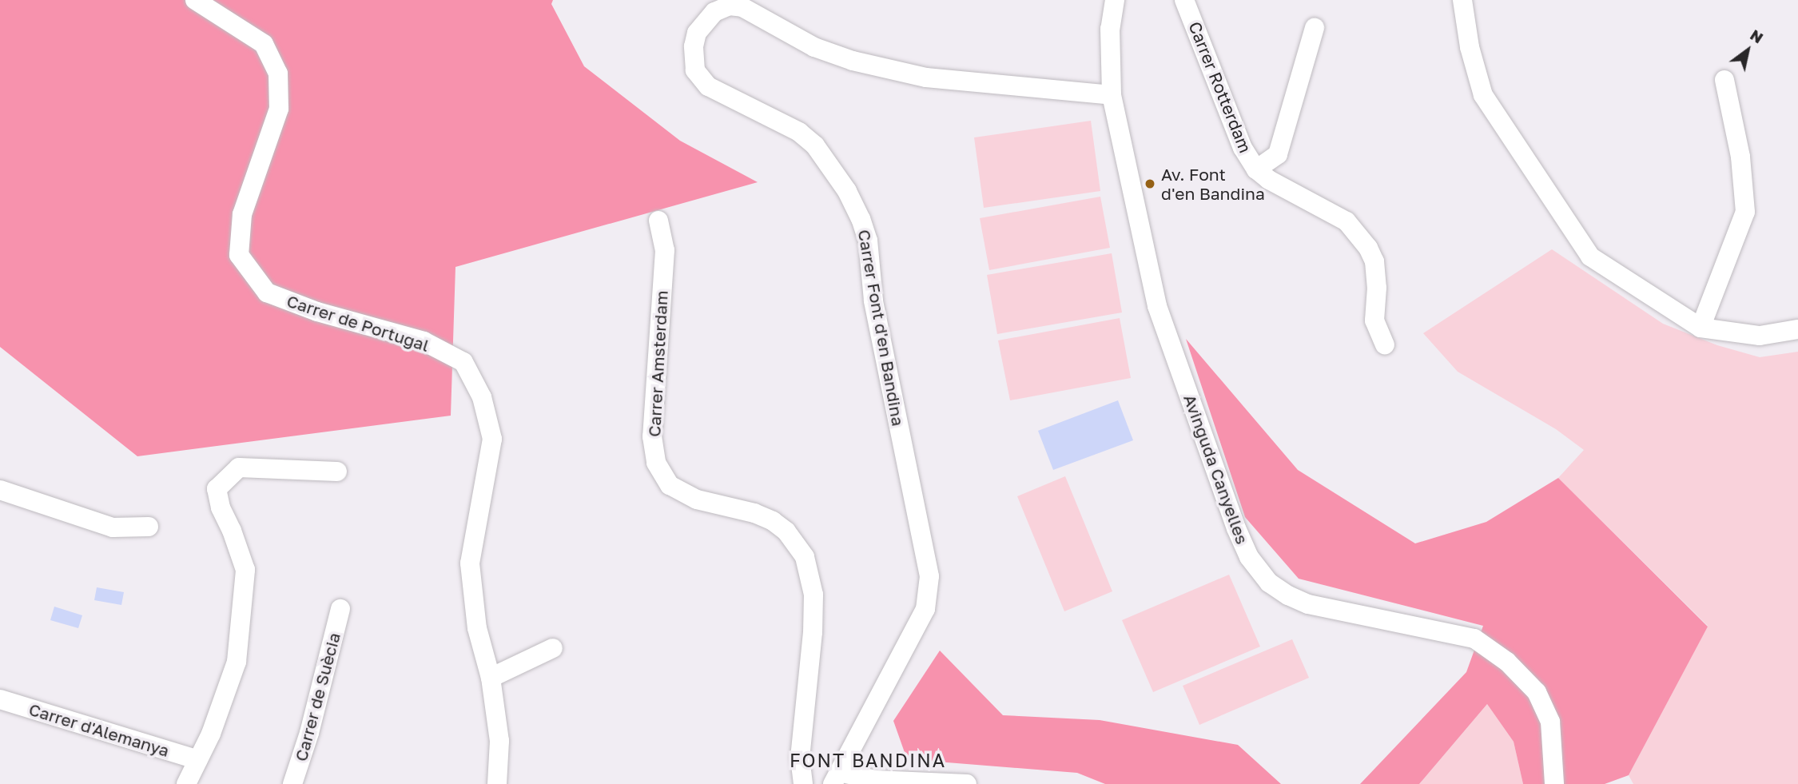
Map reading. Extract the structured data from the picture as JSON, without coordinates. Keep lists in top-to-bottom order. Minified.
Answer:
{"streets":{"street":["Carrer Rotterdam","Carrer de Portugal","Carrer Font d'en Bandina","Carrer Amsterdam","Avinguda Canyelles","Carrer de Suècia","Carrer d'Alemanya"]},"crossings":[["Carrer Font d'en Bandina","Avinguda Canyelles"]],"districts":["FONT BANDINA"],"places":["Av. Font d'en Bandina"],"north":"top right"}
